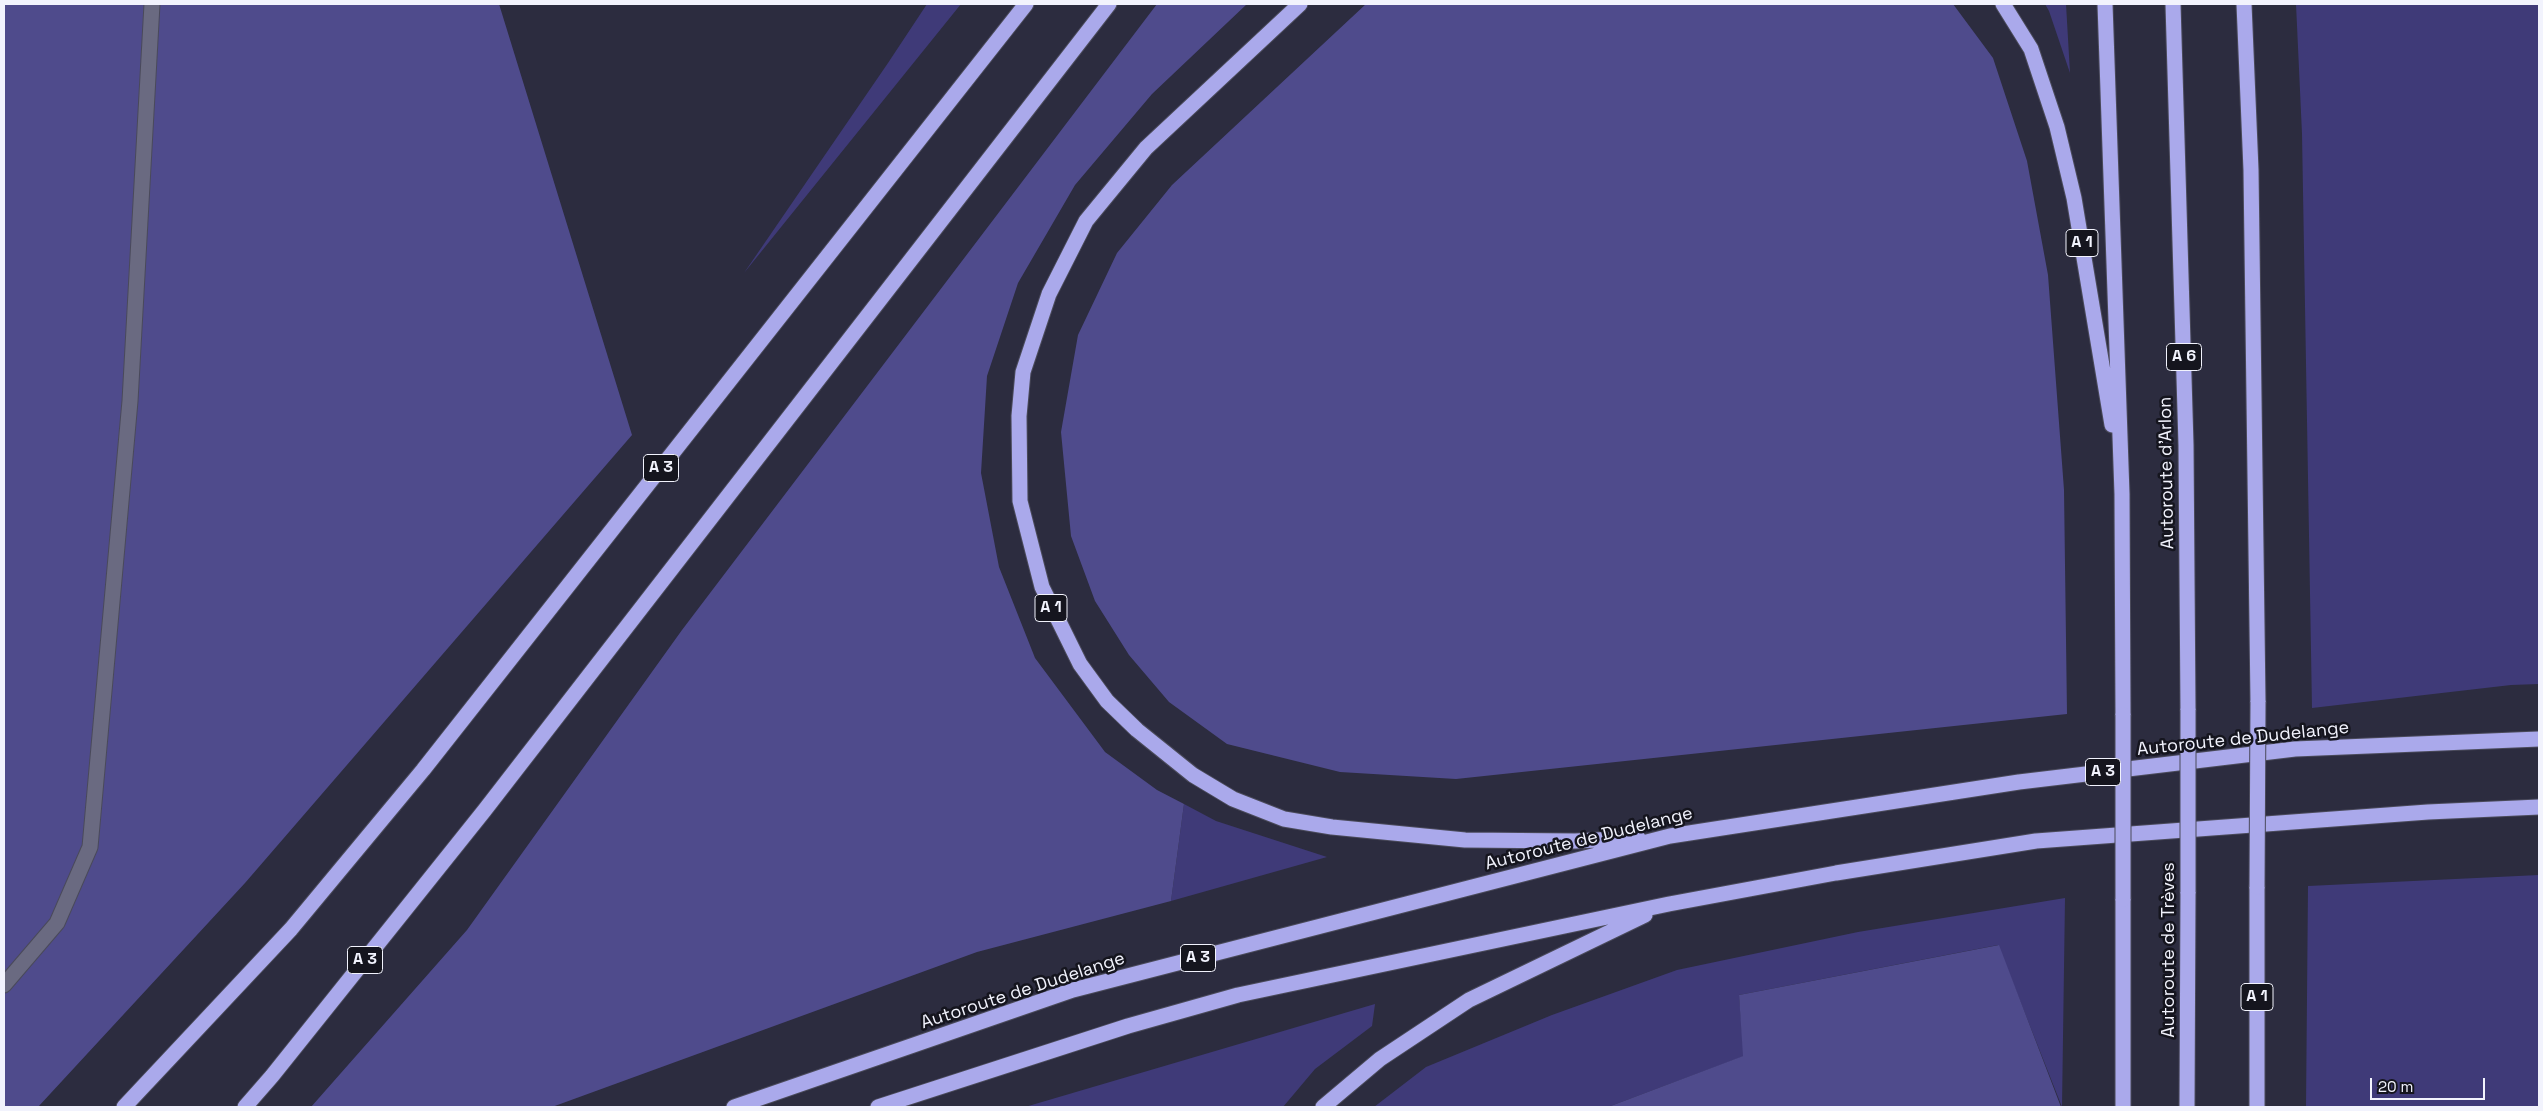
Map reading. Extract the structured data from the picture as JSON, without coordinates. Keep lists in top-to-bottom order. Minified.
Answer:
{"streets":{"highway":["A 1","A 6","A 3","Autoroute d'Arlon","Autoroute de Dudelange","Autoroute de Trèves"]},"crossings":[["A 1","Autoroute de Dudelange"],["Autoroute d'Arlon","Autoroute de Trèves"]],"scale_bar":"20 m"}
